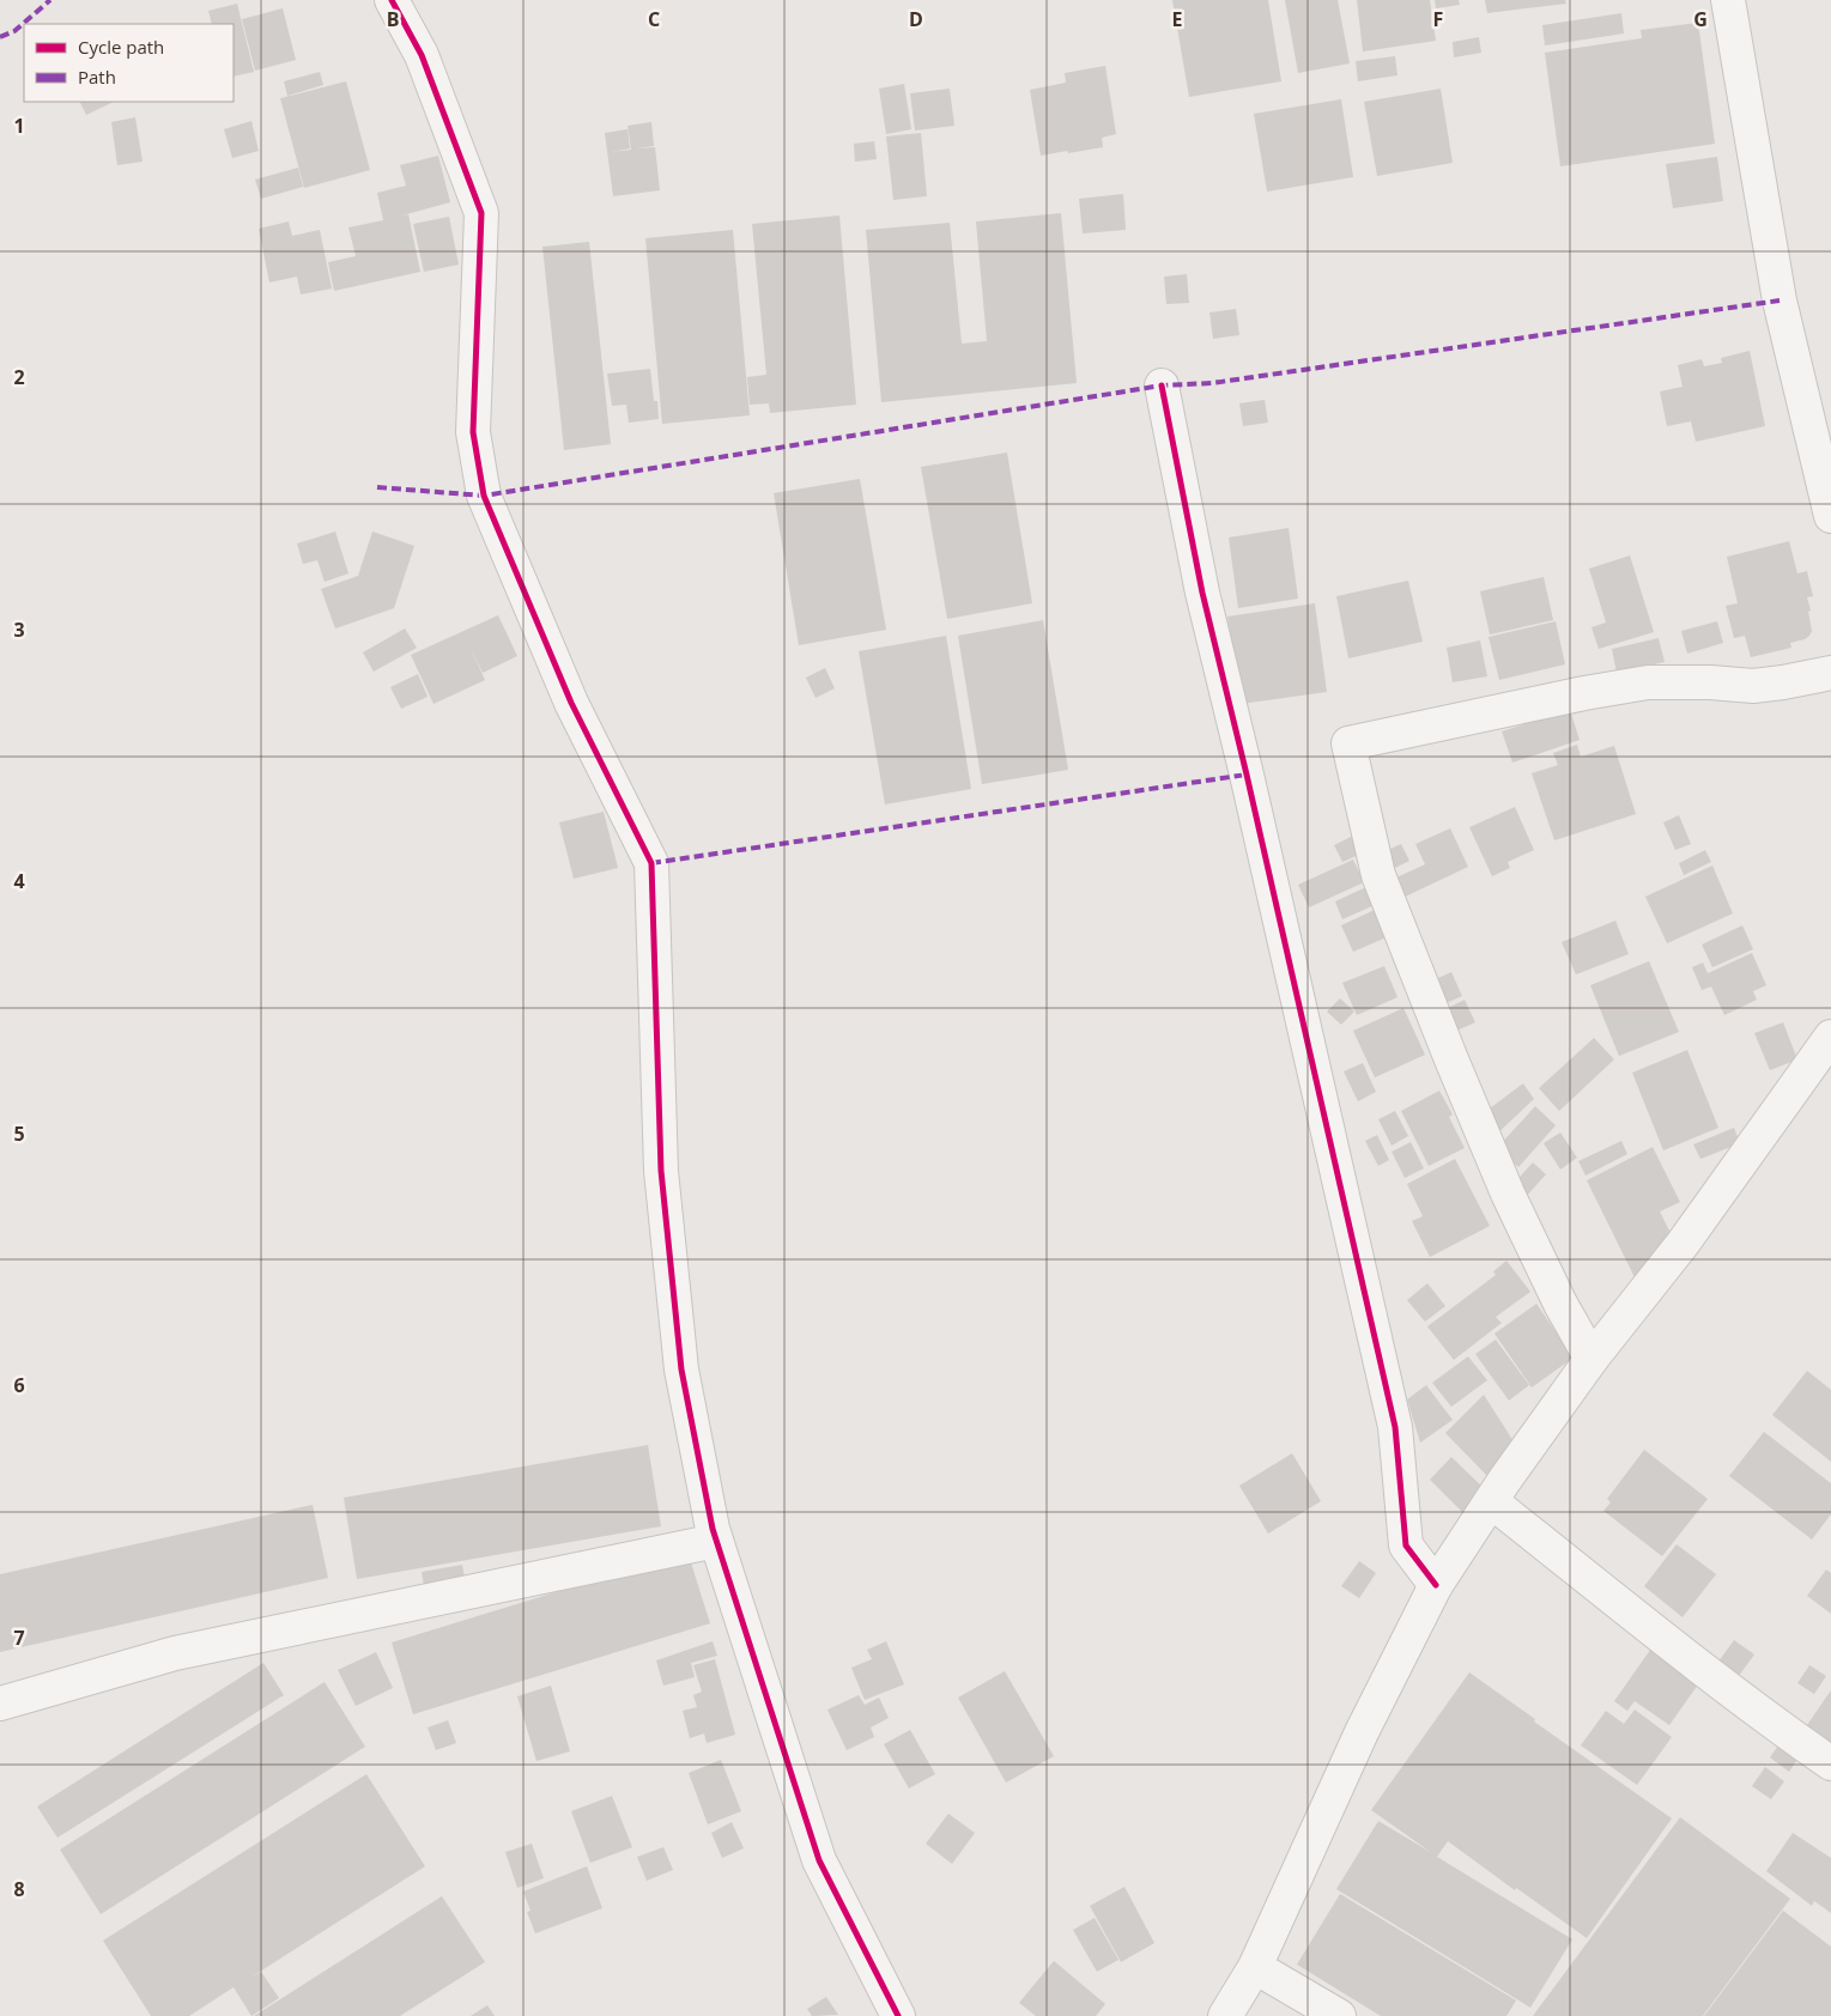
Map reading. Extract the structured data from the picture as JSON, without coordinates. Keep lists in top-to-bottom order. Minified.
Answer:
{"legend":["Cycle path","Path"],"grid":{"columns":["B","C","D","E","F","G"],"rows":["1","2","3","4","5","6","7","8"]}}
